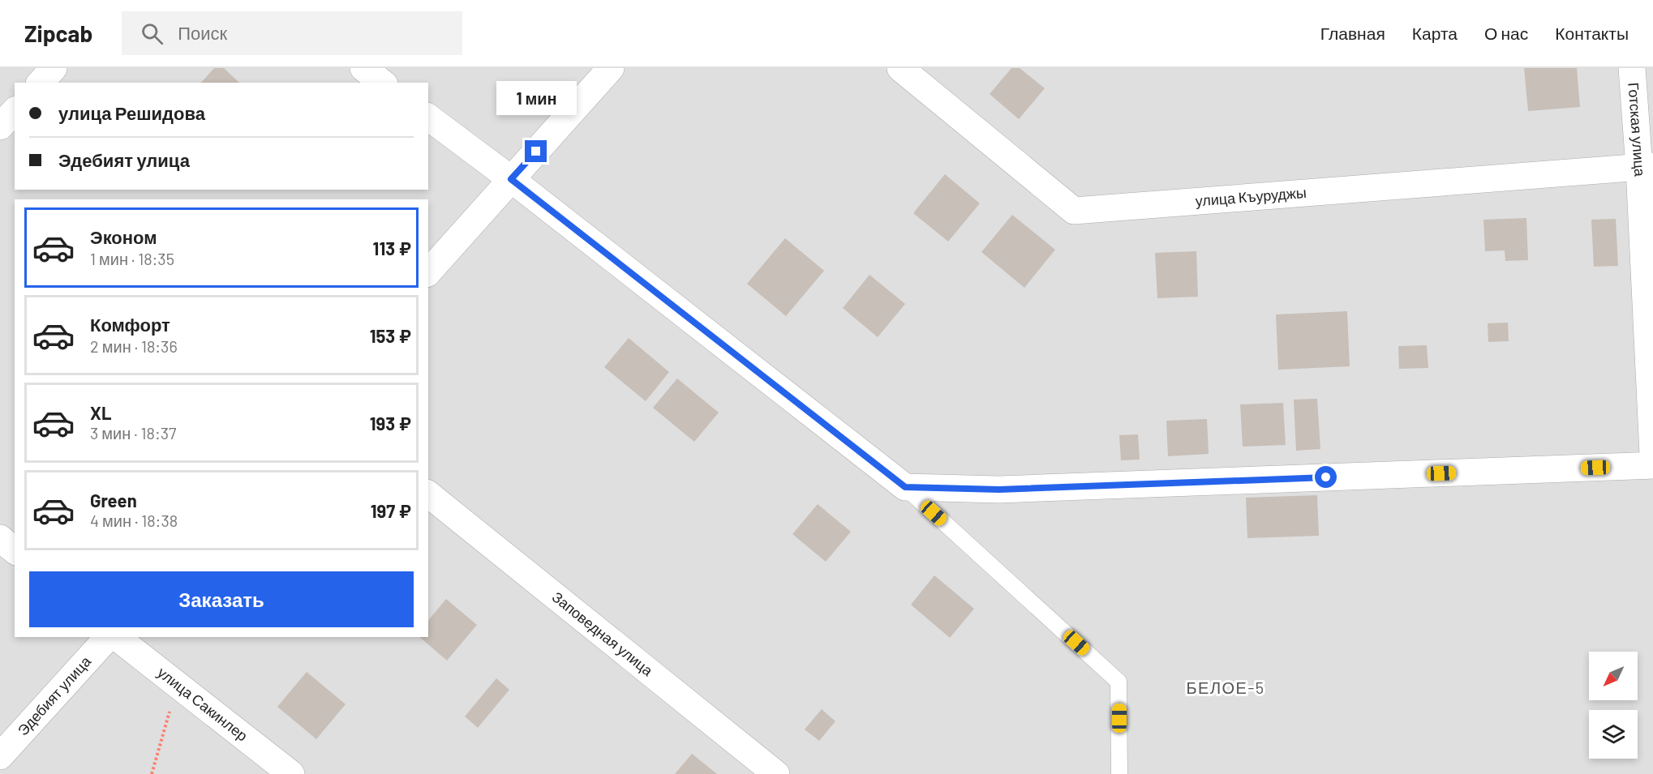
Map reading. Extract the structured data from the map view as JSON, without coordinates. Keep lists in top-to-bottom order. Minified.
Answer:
{"streets":{"street":["Готская улица","улица Къуруджы","Заповедная улица","Эдебият улица","улица Сакинлер"]},"crossings":[["Готская улица","улица Къуруджы"]],"districts":["БЕЛОЕ-5"],"north":"bottom left","page":{"header":"Zipcab","search":"Поиск","nav":["Главная","Карта","О нас","Контакты"],"bubble":"1 мин","banner":["улица Решидова","Эдебият улица"],"list":[{"name":"Эконом","note":"1 мин · 18:35","value":"113 ₽"},{"name":"Комфорт","note":"2 мин · 18:36","value":"153 ₽"},{"name":"XL","note":"3 мин · 18:37","value":"193 ₽"},{"name":"Green","note":"4 мин · 18:38","value":"197 ₽"}],"buttons":"Заказать"}}
